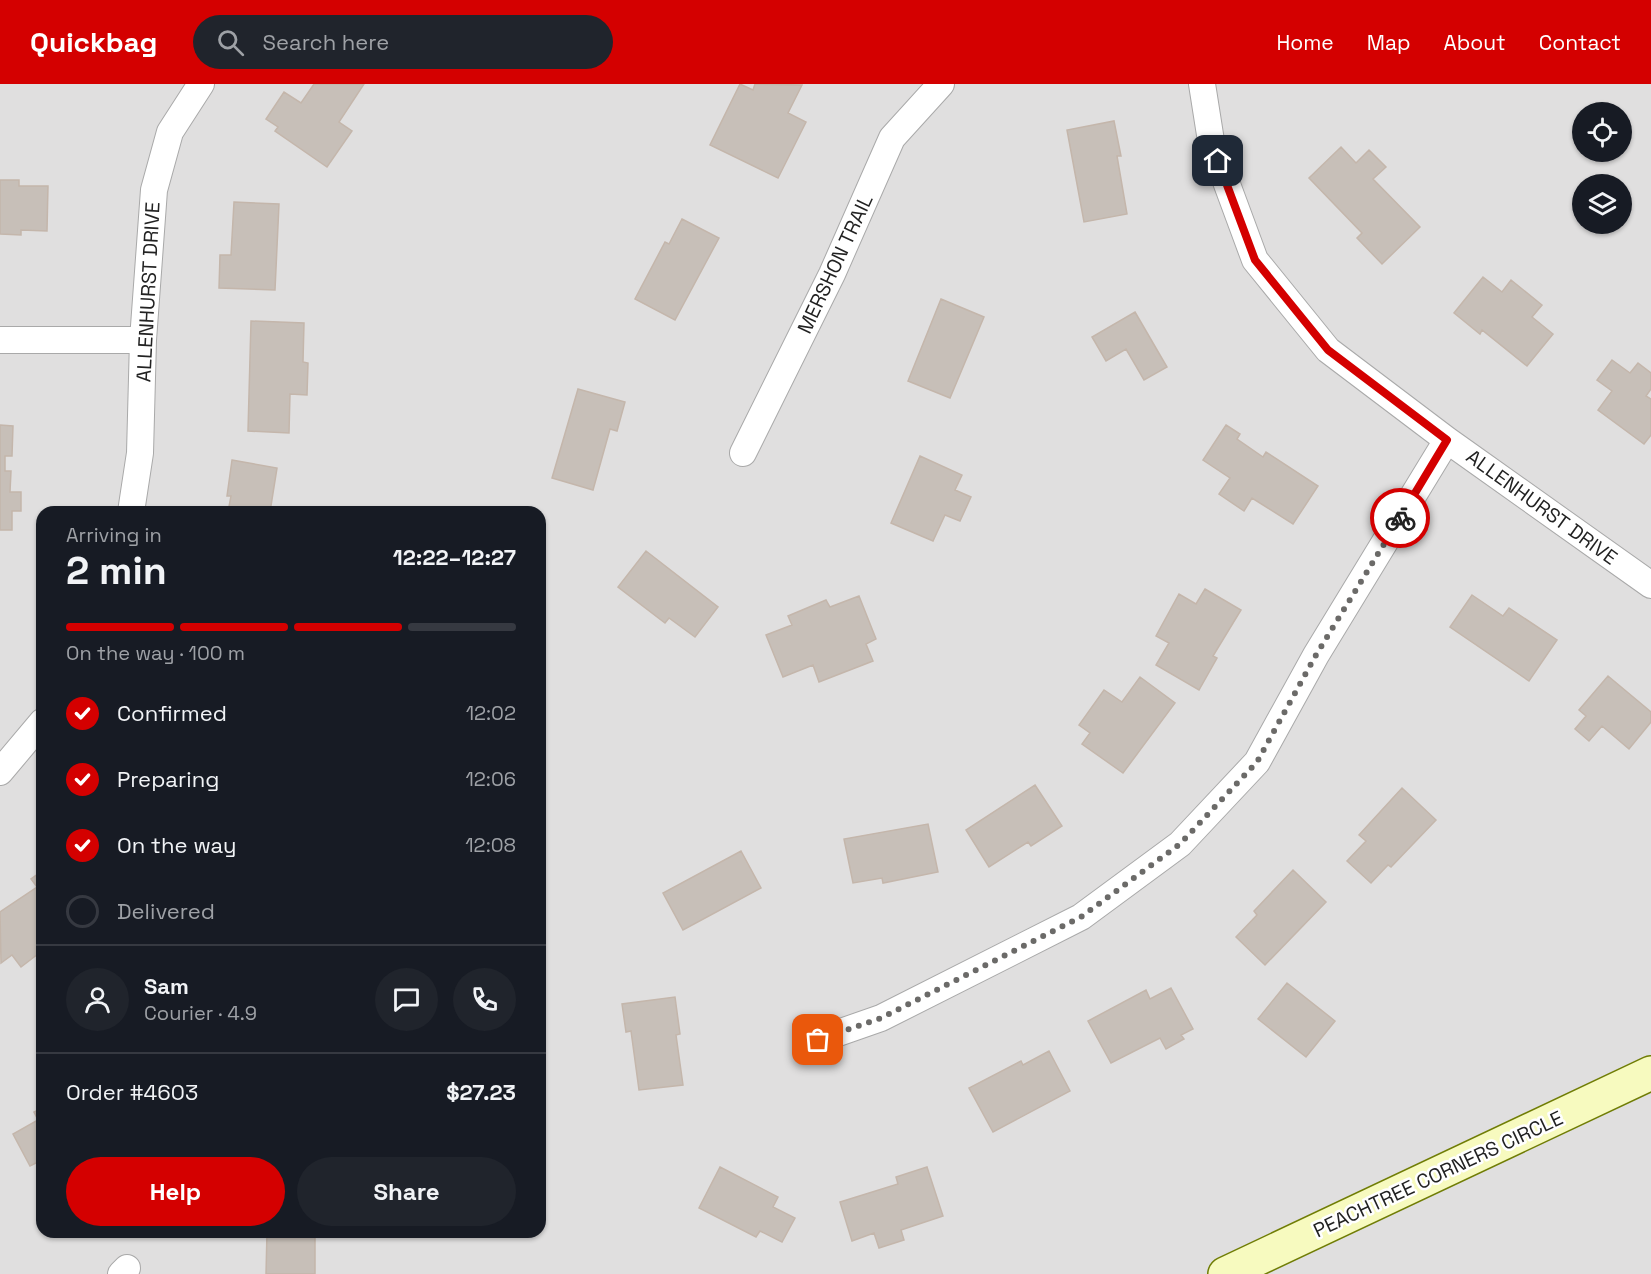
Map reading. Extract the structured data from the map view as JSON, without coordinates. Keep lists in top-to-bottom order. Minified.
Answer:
{"streets":{"street":["MERSHON TRAIL","ALLENHURST DRIVE","PEACHTREE CORNERS CIRCLE"]},"page":{"header":"Quickbag","search":"Search here","nav":["Home","Map","About","Contact"],"heading":["2 min","Arriving in","12:22–12:27"],"panel":["Sam","Courier · 4.9","Order #4603","$27.23"],"bar":"On the way · 100 m","list":[["Confirmed","12:02"],["Preparing","12:06"],["On the way","12:08"],"Delivered"],"buttons":["Help","Share"]}}
